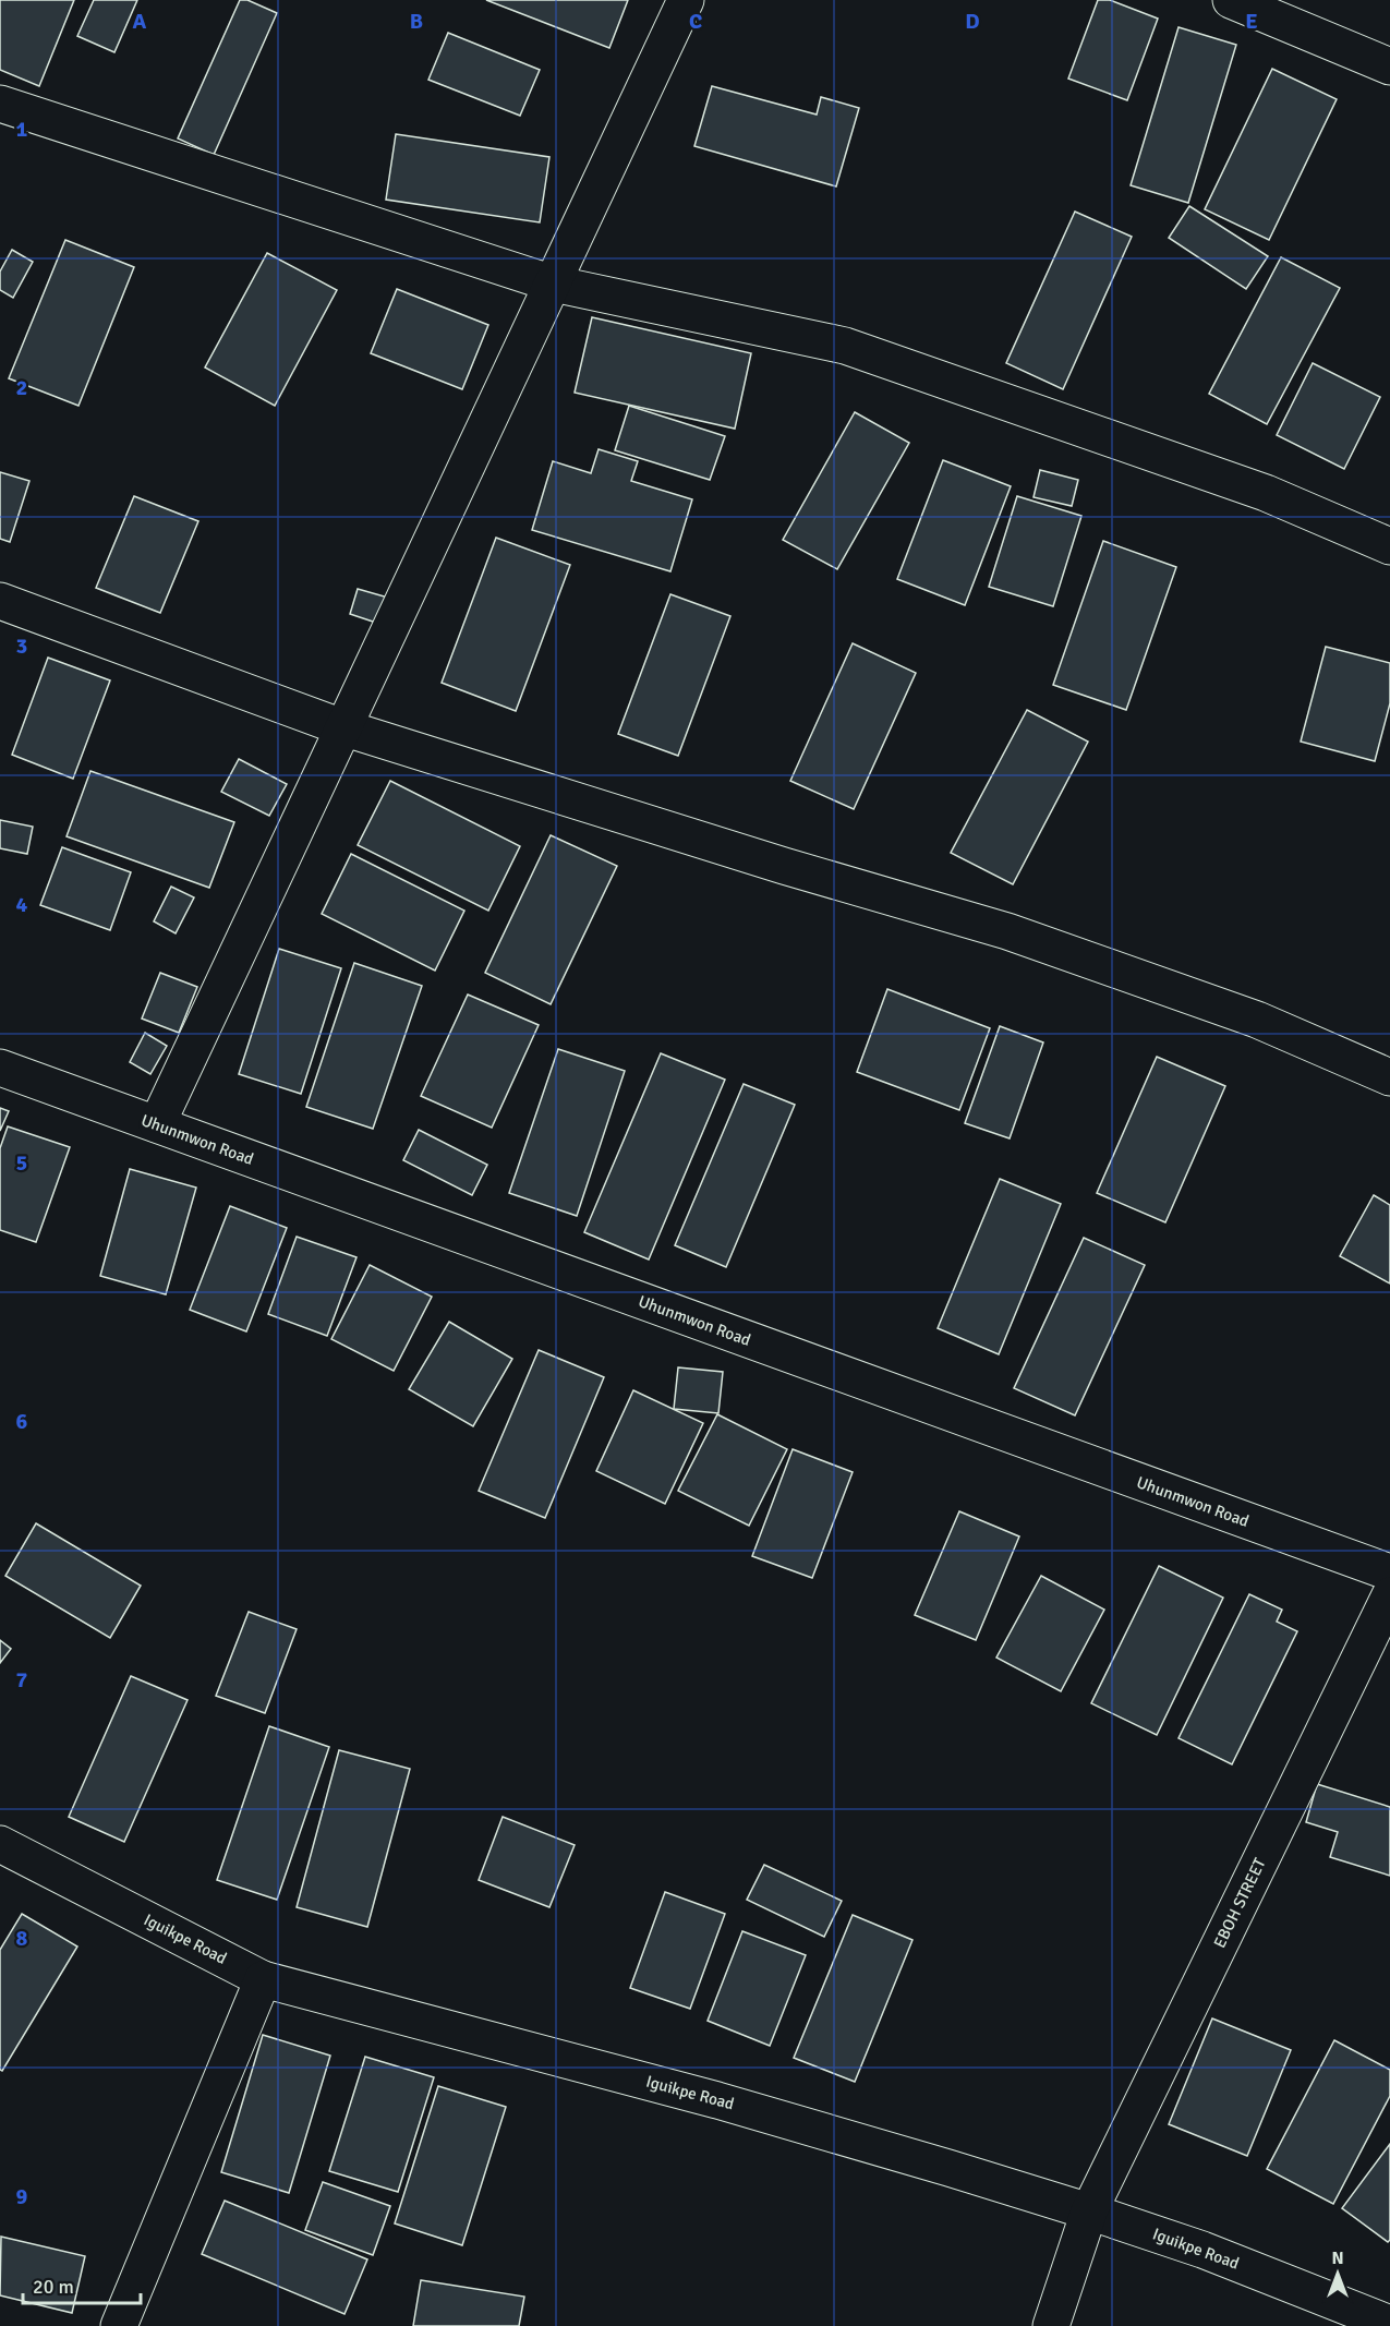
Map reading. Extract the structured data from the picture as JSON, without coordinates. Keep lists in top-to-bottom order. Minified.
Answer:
{"streets":{"street":["Uhunmwon Road","EBOH STREET","Iguikpe Road"]},"crossings":[["EBOH STREET","Iguikpe Road"]],"scale_bar":"20 m","north":"top","grid":{"columns":["A","B","C","D","E"],"rows":["1","2","3","4","5","6","7","8","9"]}}
